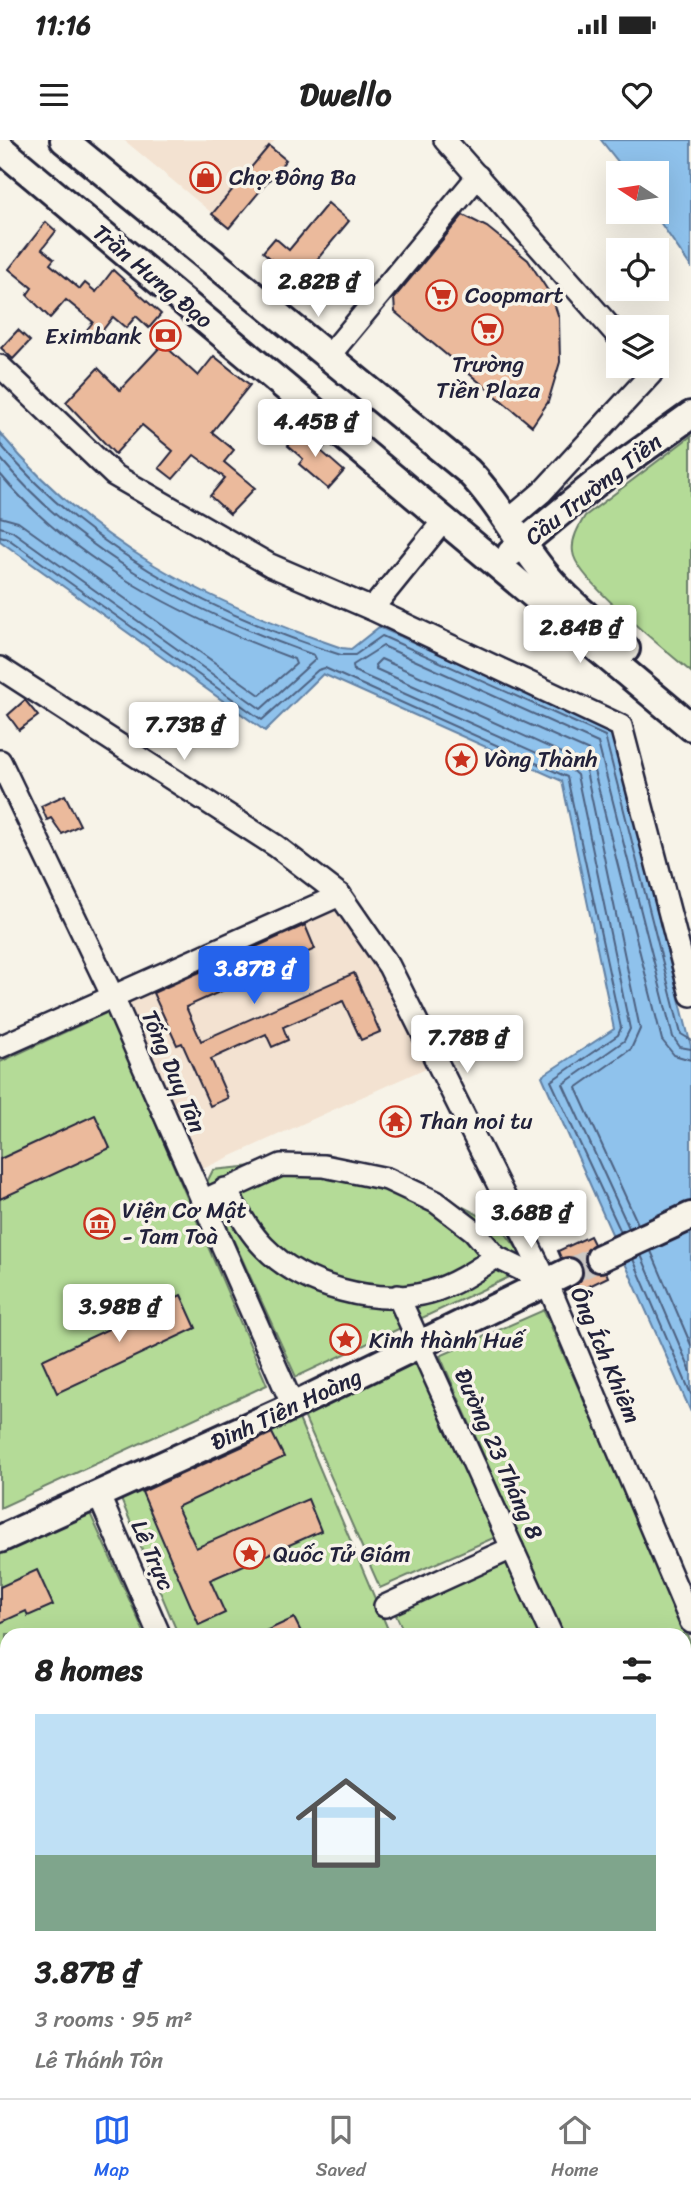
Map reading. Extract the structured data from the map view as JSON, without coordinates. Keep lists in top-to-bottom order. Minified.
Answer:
{"streets":{"main road":["Trần Hưng Đạo","Cầu Trường Tiền","Đinh Tiên Hoàng"],"street":["Tống Duy Tân","Ông Ích Khiêm","Đường 23 Tháng 8","Lê Trực"]},"crossings":[["Trần Hưng Đạo","Cầu Trường Tiền"],["Tống Duy Tân","Đinh Tiên Hoàng"],["Ông Ích Khiêm","Đinh Tiên Hoàng"],["Đinh Tiên Hoàng","Đường 23 Tháng 8"],["Đinh Tiên Hoàng","Lê Trực"]],"places":{"shop":["Chợ Đông Ba"],"supermarket":["Coopmart","Trường Tiền Plaza"],"bank":["Eximbank"],"place":["Vòng Thành","Kinh thành Huế","Quốc Tử Giám"],"temple":["Than noi tu"],"museum":["Viện Cơ Mật - Tam Toà"]},"north":"left","page":{"status":"11:16","header":"Dwello","price":["2.82B ₫","4.45B ₫","2.84B ₫","7.73B ₫","3.87B ₫","7.78B ₫","3.68B ₫","3.98B ₫"],"heading":"8 homes","list":[{"name":"3.87B ₫","note":"3 rooms · 95 m² · Lê Thánh Tôn"}],"tabs":["Map","Saved","Home"]}}
